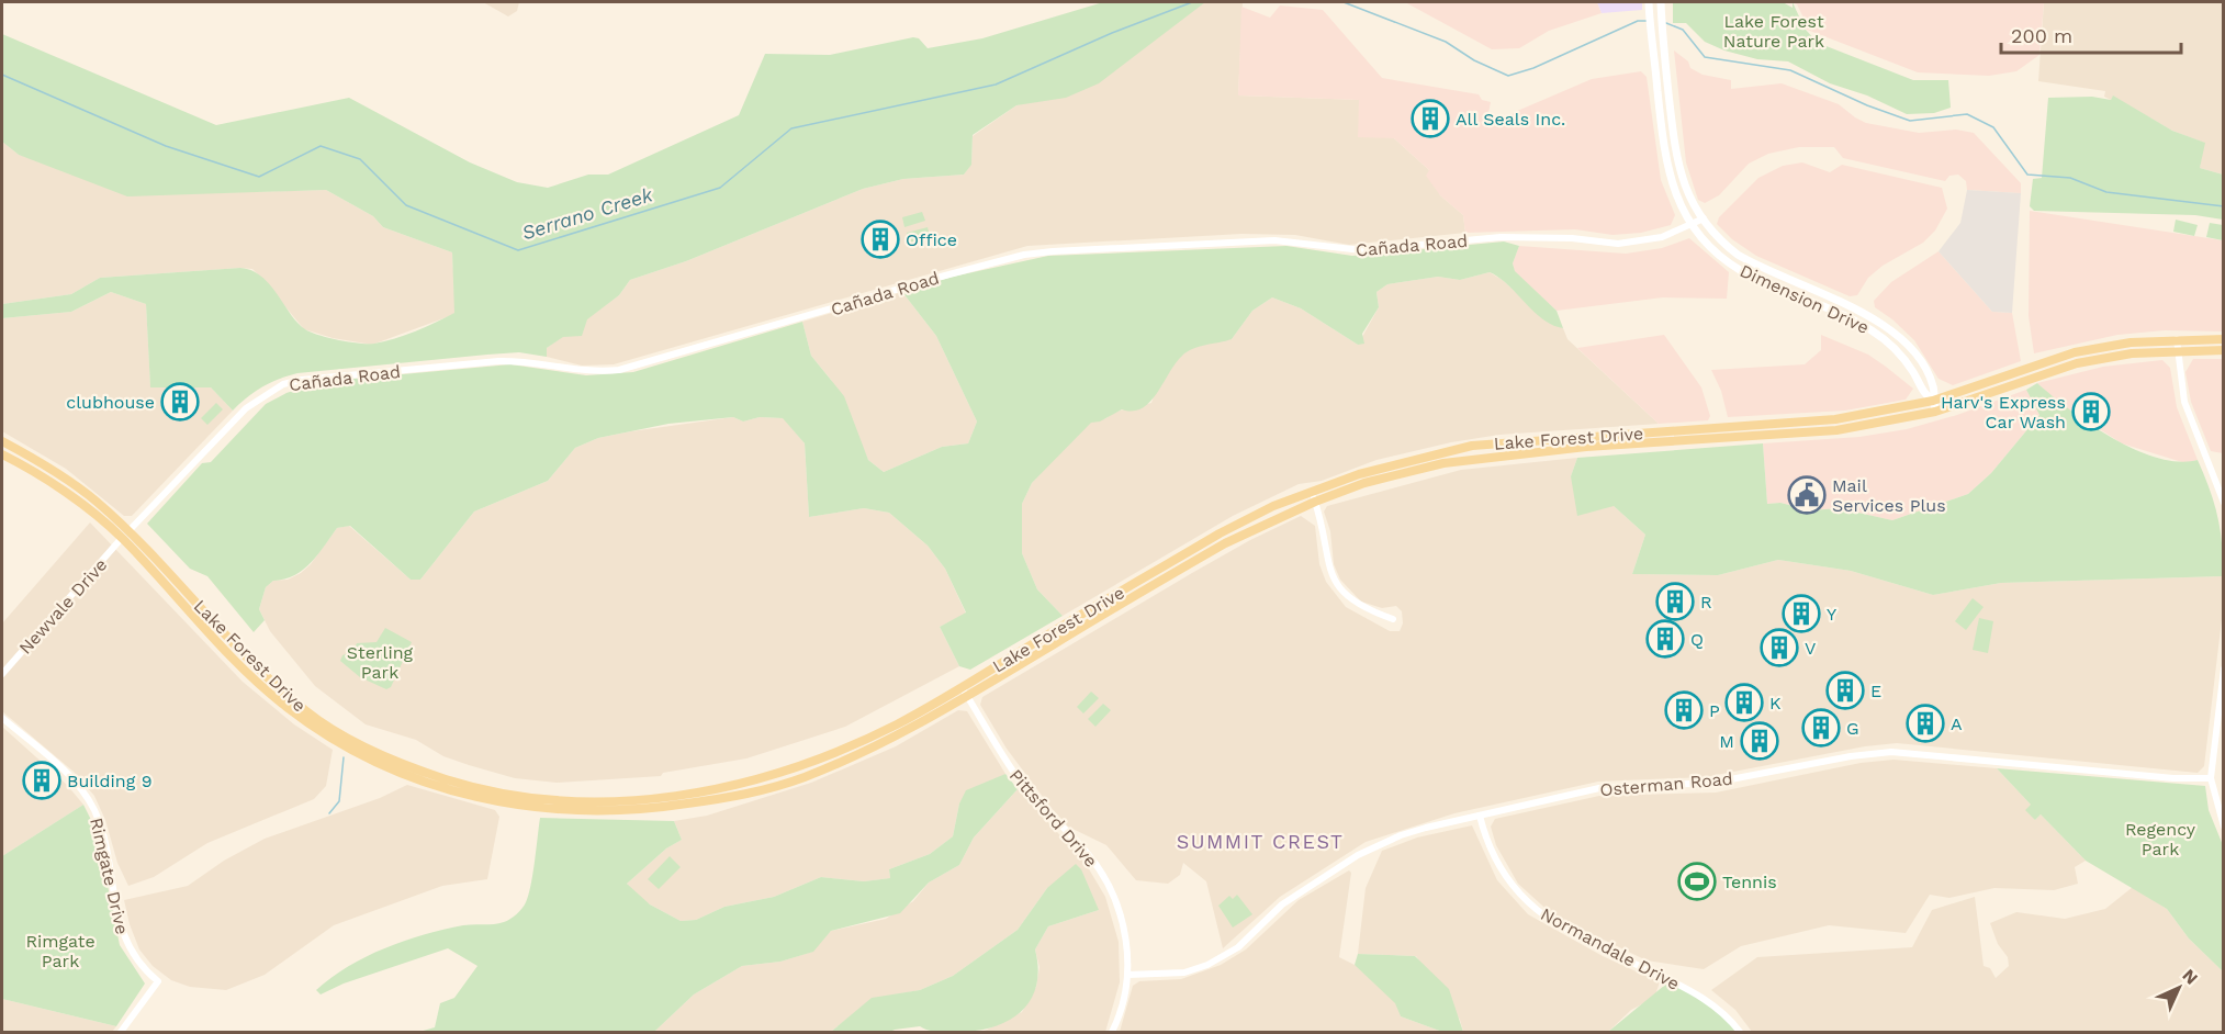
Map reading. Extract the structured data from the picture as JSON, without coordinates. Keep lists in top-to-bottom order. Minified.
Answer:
{"streets":{"main road":["Dimension Drive","Lake Forest Drive"],"street":["Cañada Road","Newvale Drive","Osterman Road","Pittsford Drive","Rimgate Drive","Normandale Drive"]},"crossings":[["Cañada Road","Dimension Drive"],["Cañada Road","Lake Forest Drive"],["Cañada Road","Newvale Drive"],["Dimension Drive","Lake Forest Drive"],["Lake Forest Drive","Newvale Drive"],["Lake Forest Drive","Pittsford Drive"],["Osterman Road","Pittsford Drive"],["Osterman Road","Normandale Drive"]],"districts":["SUMMIT CREST"],"water":["Serrano Creek"],"parks":["Lake Forest Nature Park","Sterling Park","Regency Park","Rimgate Park"],"places":{"building":["All Seals Inc.","Office","clubhouse","Harv's Express Car Wash","R","Y","Q","V","E","K","P","A","G","M","Building 9"],"public building":["Mail Services Plus"],"sports":["Tennis"]},"scale_bar":"200 m","north":"top right"}
